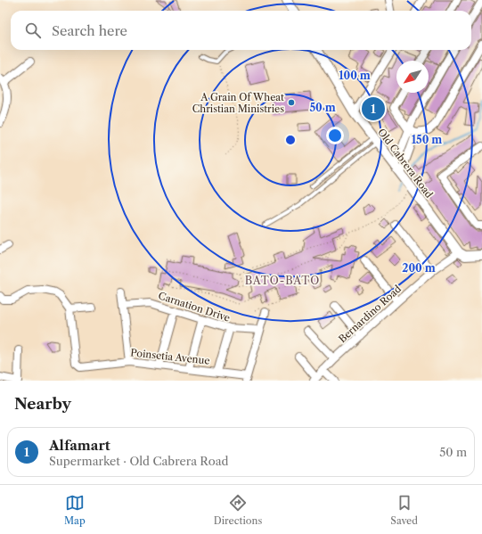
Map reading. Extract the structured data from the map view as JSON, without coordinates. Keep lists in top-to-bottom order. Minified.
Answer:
{"streets":{"street":["Old Cabrera Road","Carnation Drive","Bernardino Road","Poinsetia Avenue"]},"crossings":[["Old Cabrera Road","Bernardino Road"]],"districts":["BATO-BATO"],"places":["A Grain Of Wheat Christian Ministries"],"north":"bottom left","page":{"search":"Search here","pins":"1","heading":"Nearby","list":[{"mark":"1","name":"Alfamart","note":"Supermarket · Old Cabrera Road","value":"50 m"}],"nav":["Map","Directions","Saved"]},"rings":["100 m","50 m","150 m","200 m"]}
